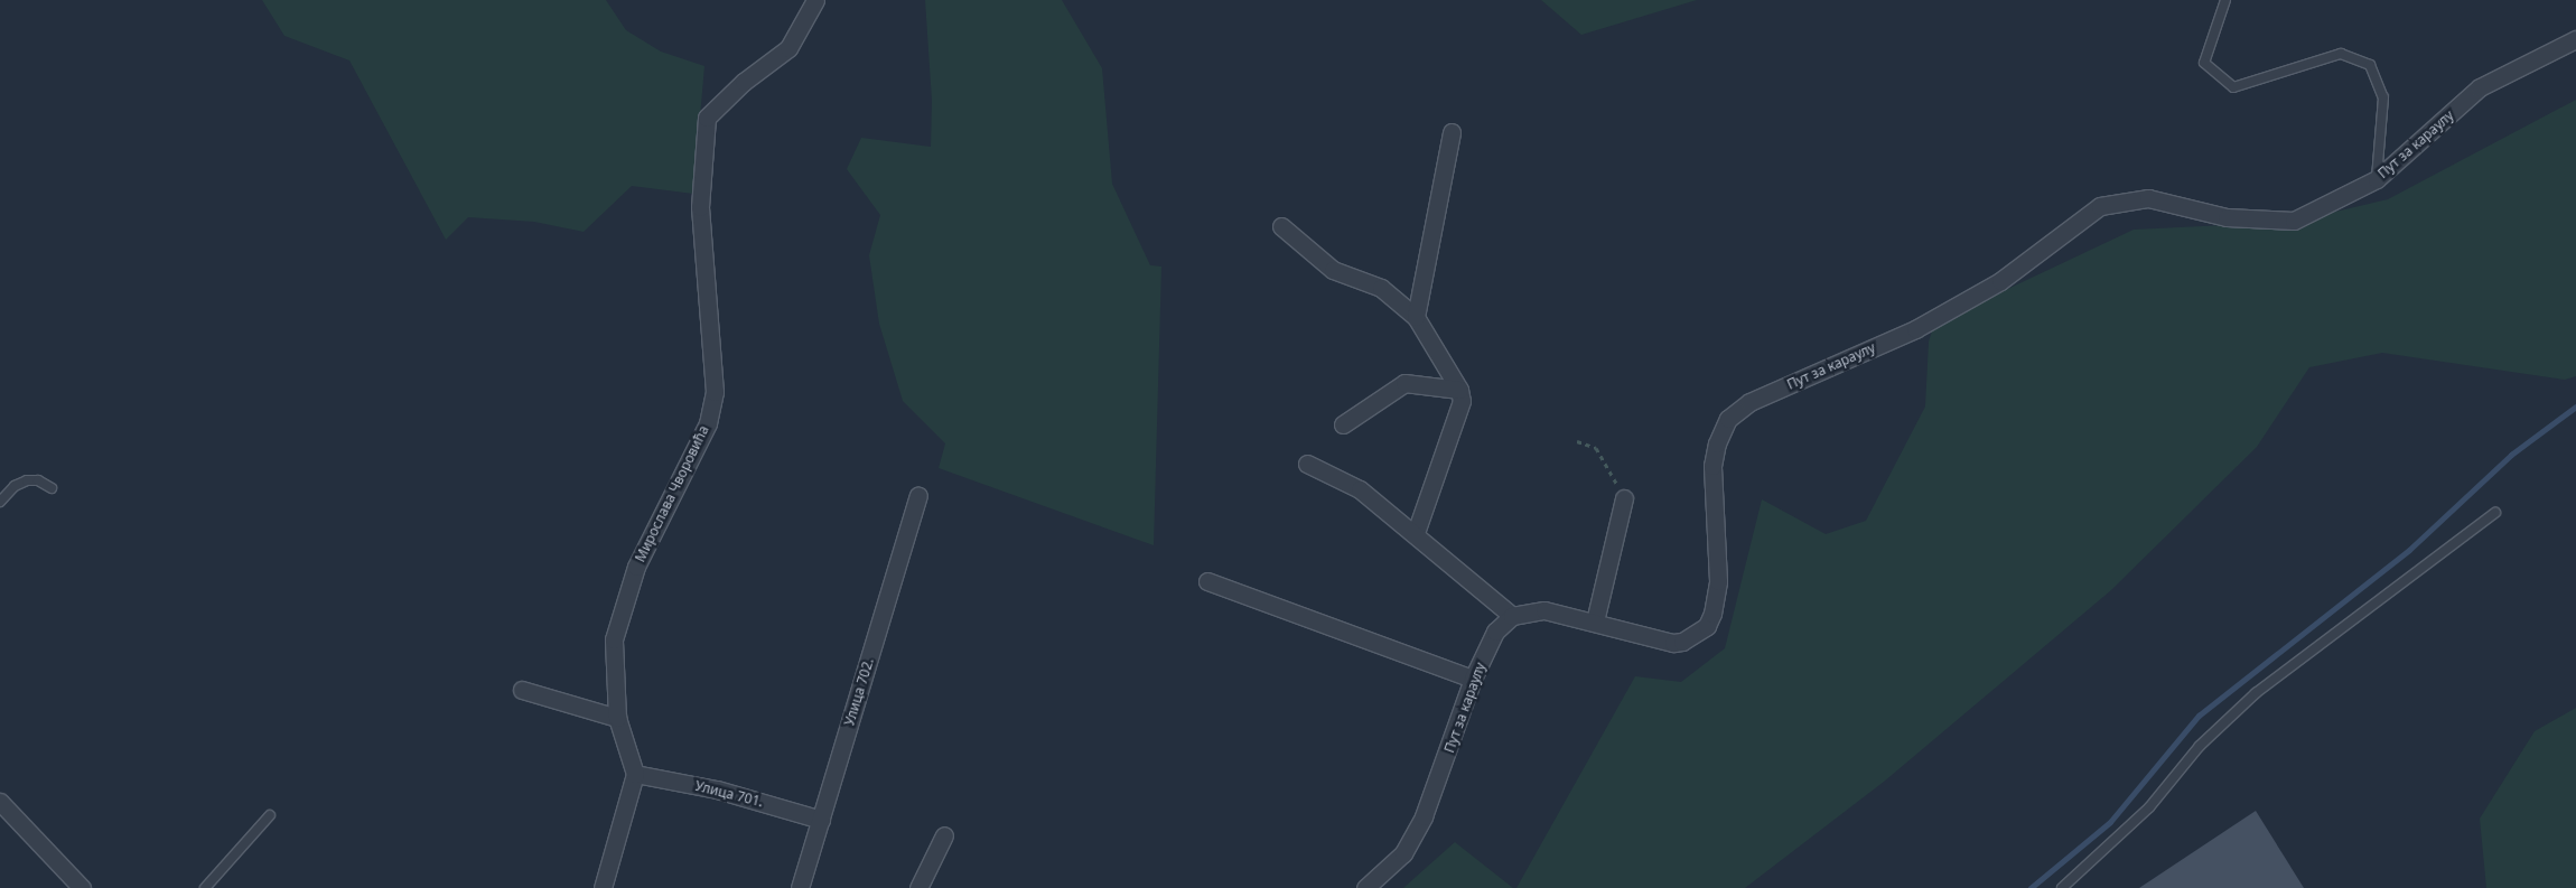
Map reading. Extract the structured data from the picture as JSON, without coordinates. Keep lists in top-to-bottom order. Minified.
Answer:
{"streets":{"street":["Пут за караулу","Мирослава Чворовића","Улица 702.","Улица 701."]},"crossings":[["Мирослава Чворовића","Улица 701."],["Улица 702.","Улица 701."]]}
